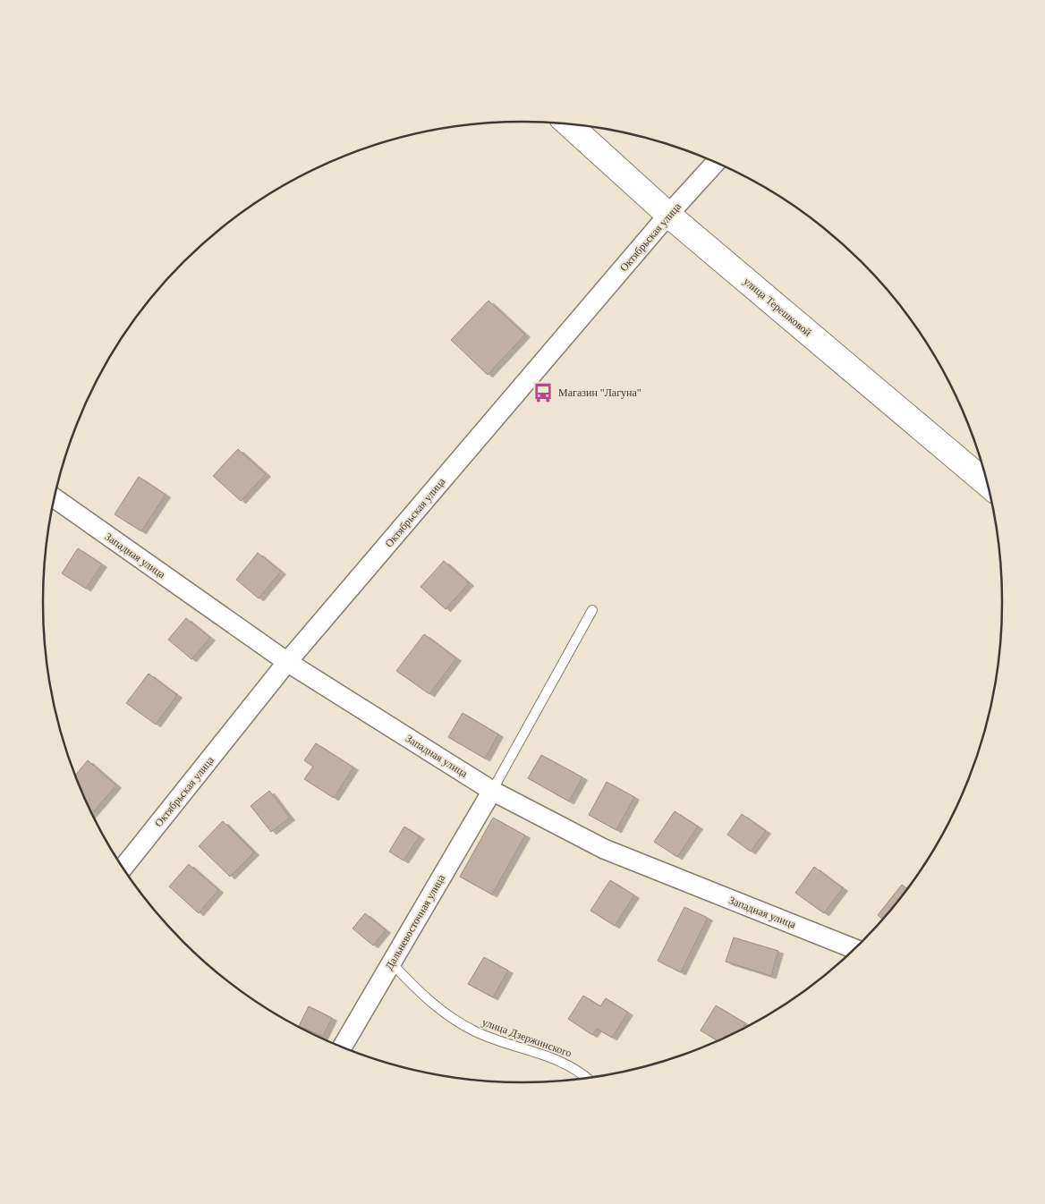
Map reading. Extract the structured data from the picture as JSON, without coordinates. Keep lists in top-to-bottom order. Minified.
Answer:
{"streets":{"main road":["улица Терешковой"],"street":["Октябрьская улица","Западная улица","Дальневосточная улица"],"lane":["улица Дзержинского"]},"crossings":[["Октябрьская улица","улица Терешковой"],["Октябрьская улица","Западная улица"],["Западная улица","Дальневосточная улица"],["Дальневосточная улица","улица Дзержинского"]],"places":{"bus stop":["Магазин \"Лагуна\""]}}
